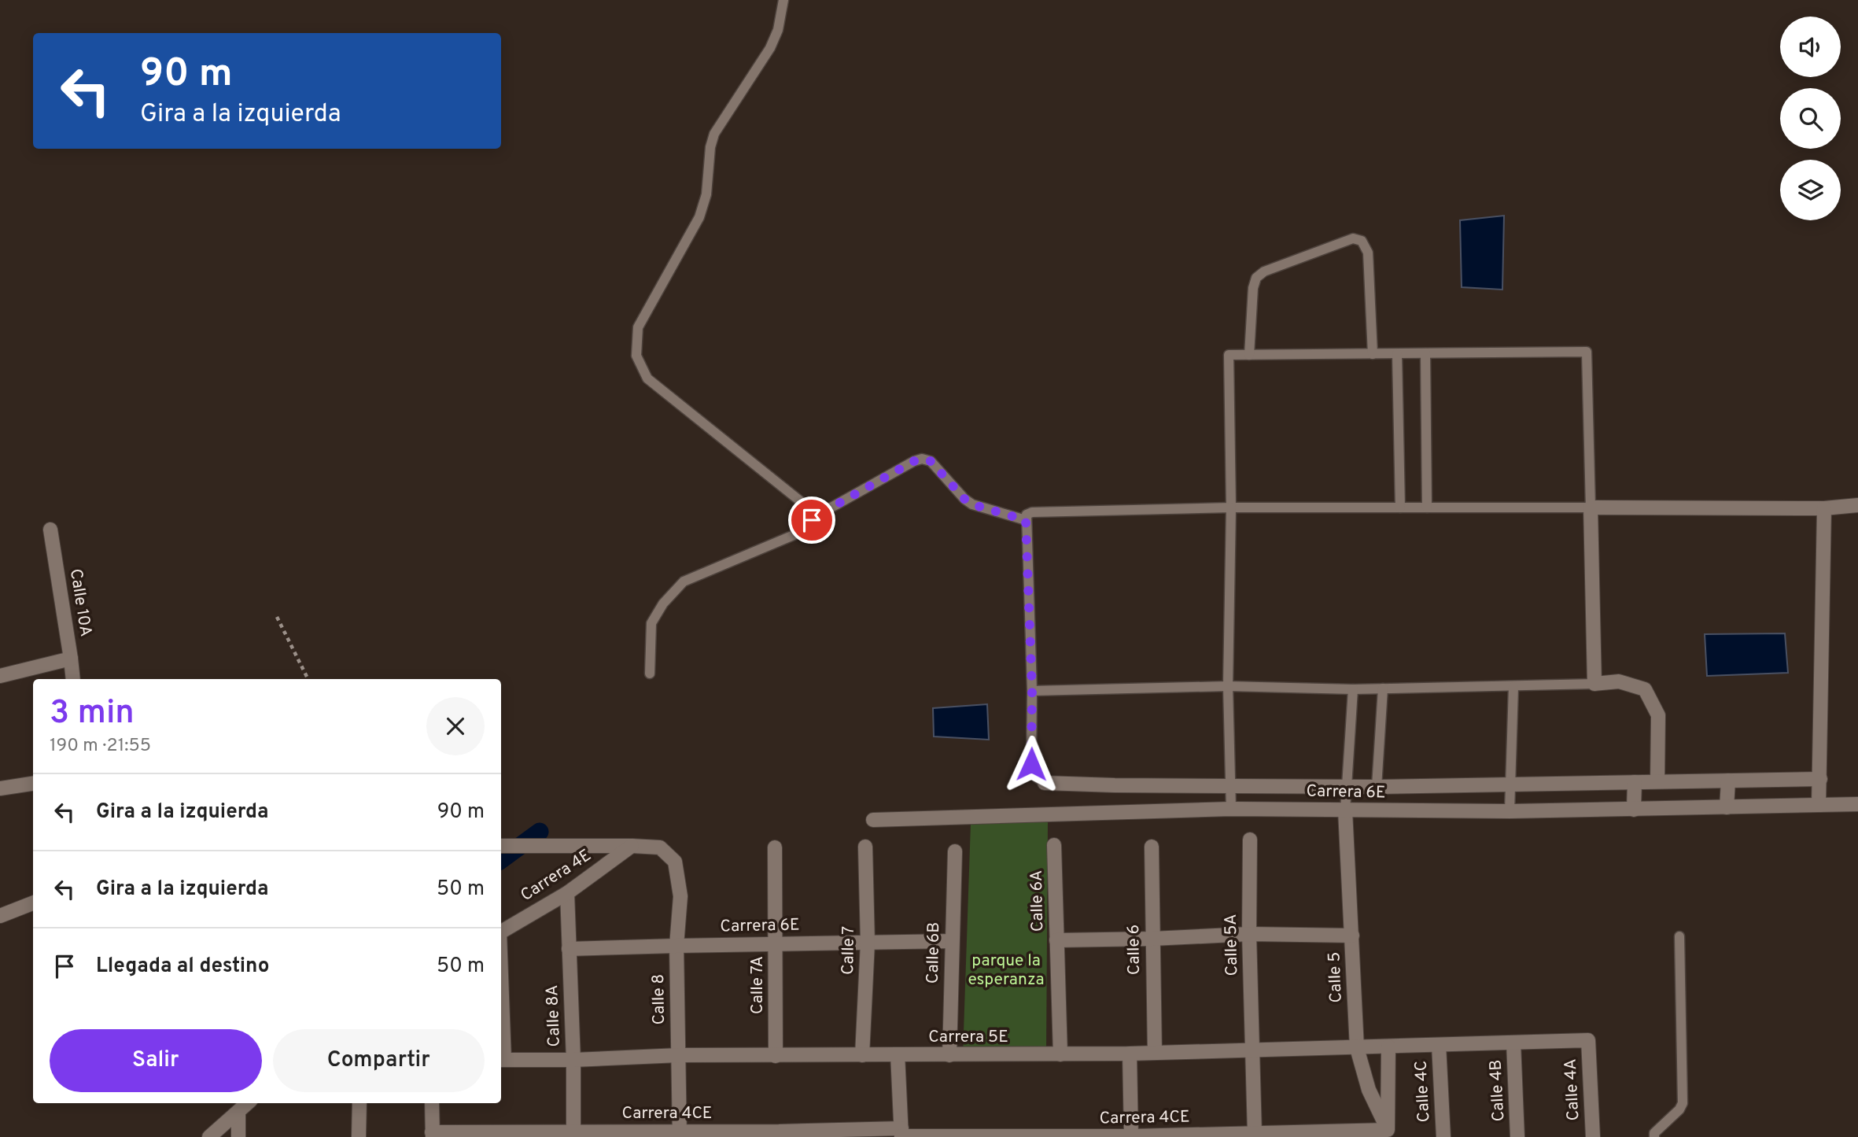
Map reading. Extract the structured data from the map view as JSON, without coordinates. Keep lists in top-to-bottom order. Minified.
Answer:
{"streets":{"street":["Calle 10A","Carrera 6E","Carrera 4E","Calle 6A","Calle 5A","Calle 6","Calle 7","Calle 6B","Calle 5","Calle 7A","Calle 8","Calle 8A","Carrera 5E","Calle 4A","Calle 4B","Calle 4C","Carrera 4CE"]},"crossings":[["Carrera 6E","Calle 7"],["Carrera 6E","Calle 6B"],["Carrera 6E","Calle 5"],["Carrera 6E","Calle 7A"],["Carrera 6E","Calle 8"],["Carrera 6E","Calle 8A"],["Carrera 4E","Calle 8"],["Carrera 4E","Calle 8A"],["Calle 6A","Carrera 5E"],["Calle 5A","Carrera 5E"],["Calle 5A","Carrera 4CE"],["Calle 6","Carrera 5E"],["Calle 7","Carrera 5E"],["Calle 6B","Carrera 5E"],["Calle 5","Carrera 5E"],["Calle 5","Carrera 4CE"],["Calle 7A","Carrera 5E"],["Calle 8","Carrera 5E"],["Calle 8","Carrera 4CE"],["Calle 8A","Carrera 5E"],["Calle 8A","Carrera 4CE"],["Carrera 5E","Calle 4A"],["Carrera 5E","Calle 4B"],["Carrera 5E","Calle 4C"]],"parks":["parque la esperanza"],"page":{"turn":["90 m","Gira a la izquierda"],"heading":["3 min","190 m · 21:55"],"list":[{"name":"Gira a la izquierda","value":"90 m"},{"name":"Gira a la izquierda","value":"50 m"},{"name":"Llegada al destino","value":"50 m"}],"buttons":["Salir","Compartir"]}}
